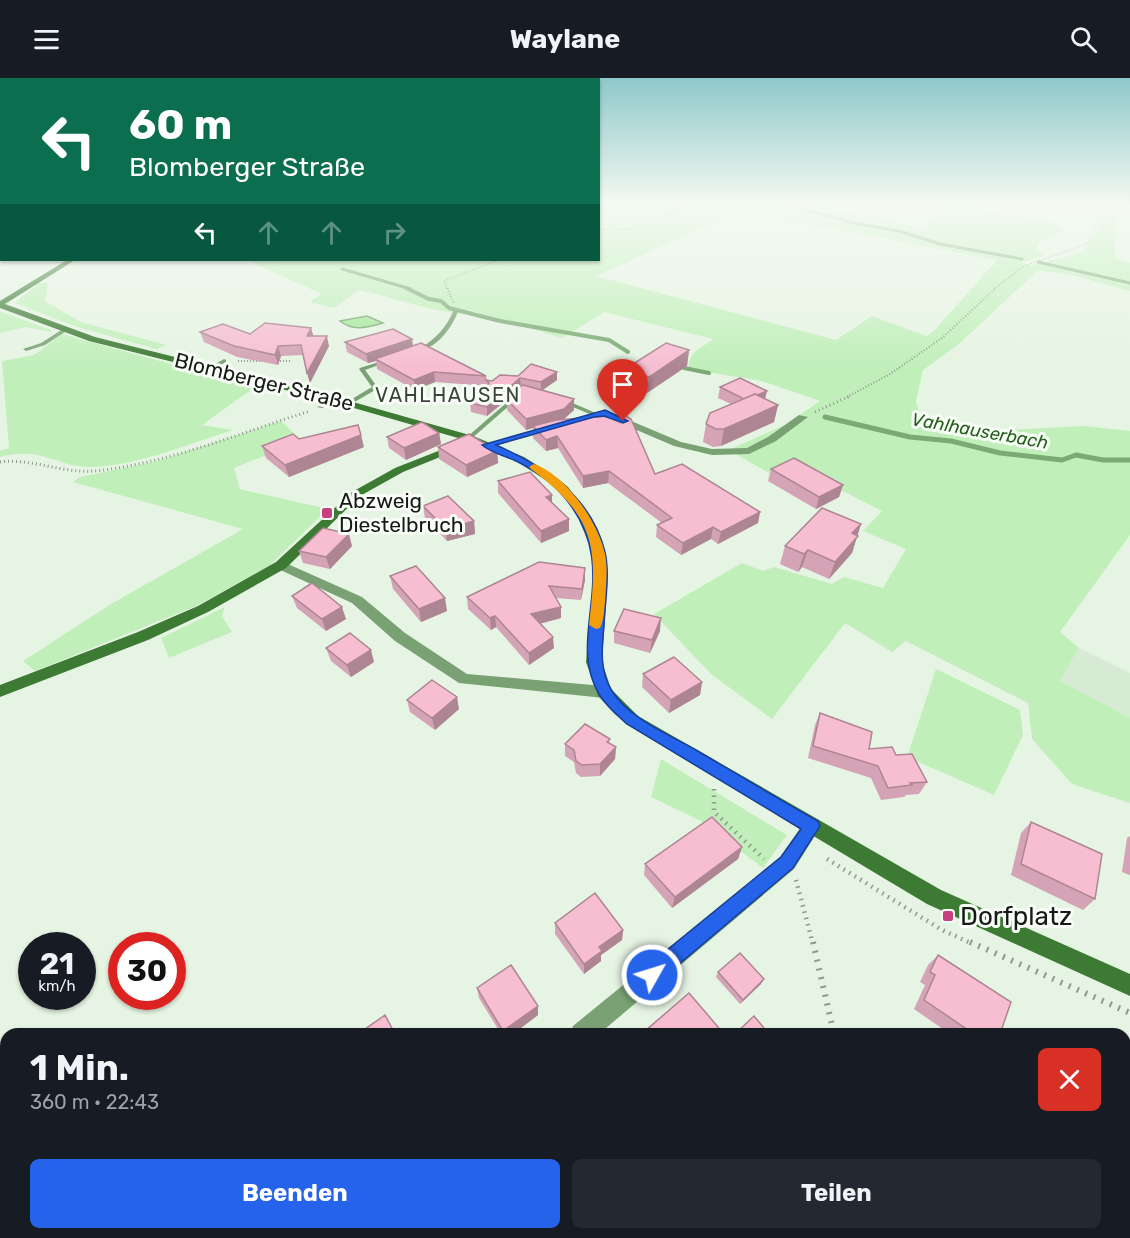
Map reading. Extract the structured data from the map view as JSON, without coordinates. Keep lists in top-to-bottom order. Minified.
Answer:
{"streets":{"main road":["Blomberger Straße"]},"districts":["VAHLHAUSEN"],"water":["Vahlhauserbach"],"places":{"transit":["Abzweig Diestelbruch","Dorfplatz"]},"page":{"header":"Waylane","turn":["60 m","Blomberger Straße"],"speed":"21 km/h","limit":"30","heading":["1 Min.","360 m · 22:43"],"buttons":["Beenden","Teilen"]}}
